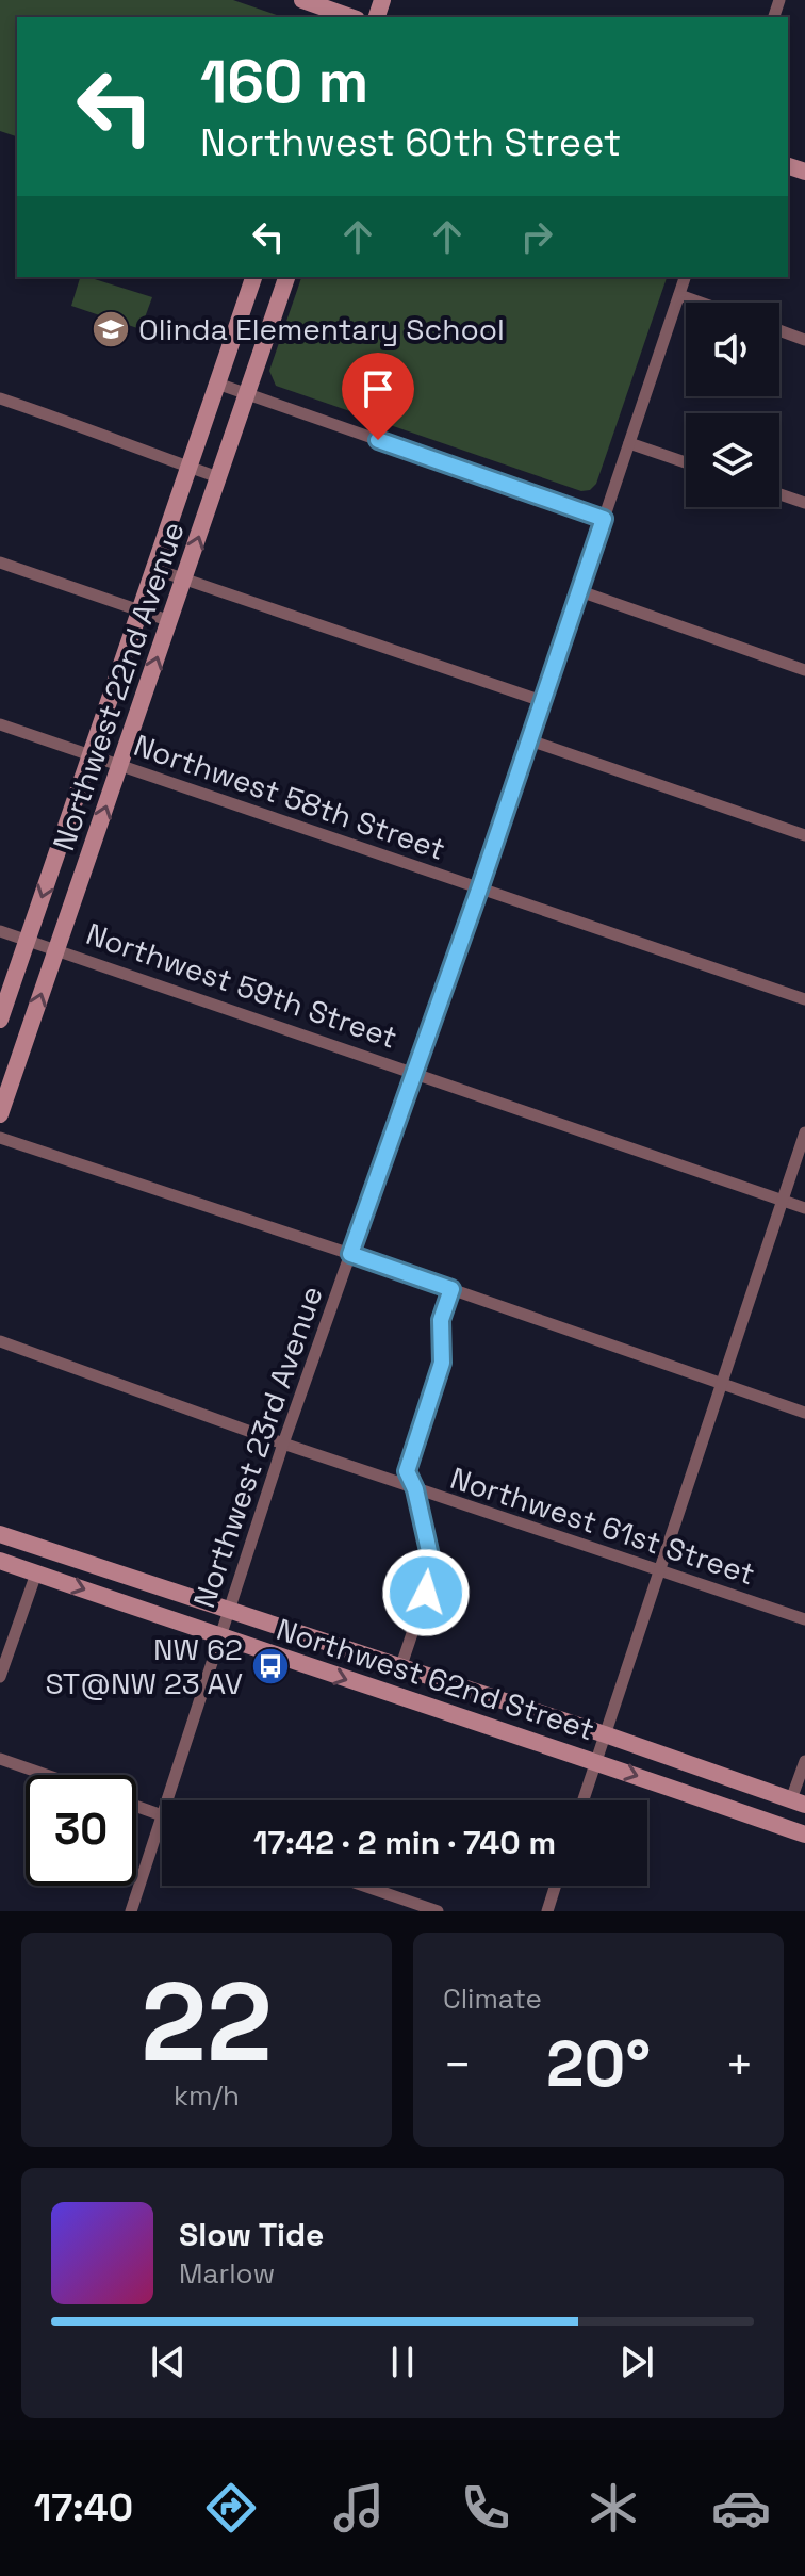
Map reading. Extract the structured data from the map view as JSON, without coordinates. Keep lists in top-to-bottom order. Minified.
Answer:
{"streets":{"main road":["Northwest 22nd Avenue","Northwest 62nd Street"],"street":["Northwest 58th Street","Northwest 59th Street","Northwest 23rd Avenue","Northwest 61st Street"]},"crossings":[["Northwest 22nd Avenue","Northwest 58th Street"],["Northwest 22nd Avenue","Northwest 59th Street"],["Northwest 58th Street","Northwest 23rd Avenue"],["Northwest 59th Street","Northwest 23rd Avenue"],["Northwest 23rd Avenue","Northwest 61st Street"],["Northwest 23rd Avenue","Northwest 62nd Street"]],"places":{"school or university":["Olinda Elementary School"],"bus stop":["NW 62 ST@NW 23 AV"]},"page":{"turn":["160 m","Northwest 60th Street"],"limit":"30","trip":"17:42 · 2 min · 740 m","tile":[["22","km/h"],"Climate"],"heat":["−","20°","+"],"song":["Slow Tide","Marlow"],"tabs":"17:40"}}
